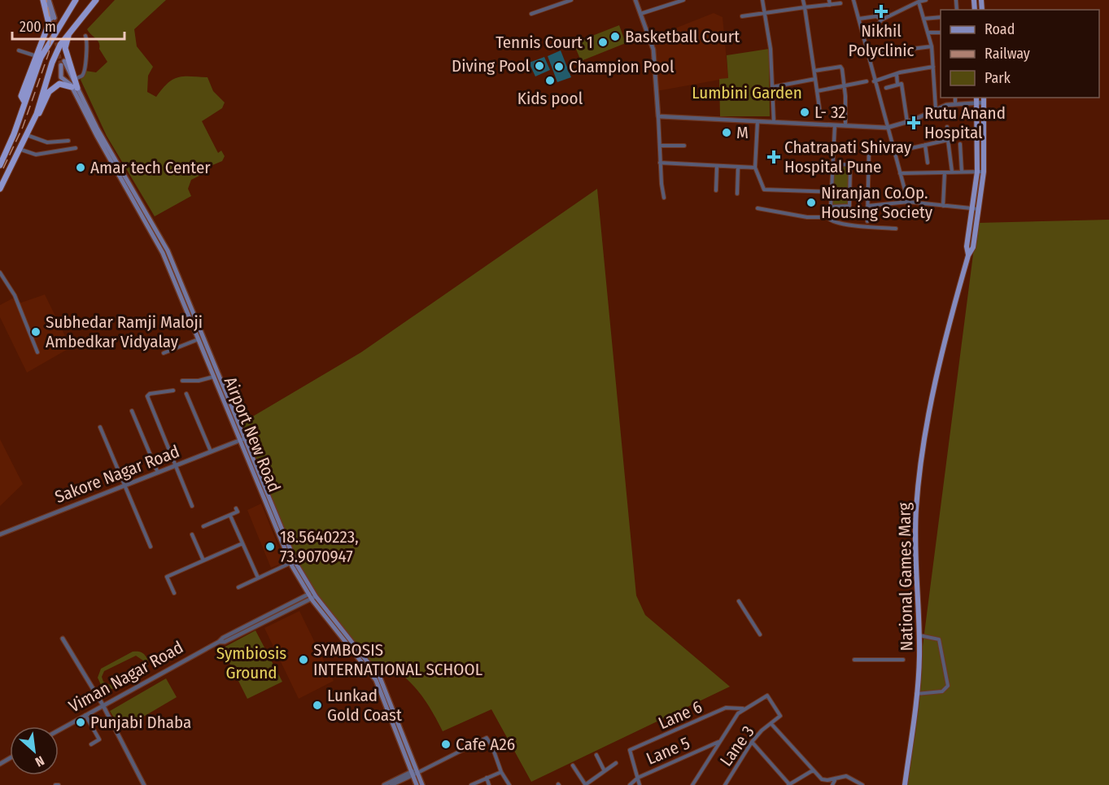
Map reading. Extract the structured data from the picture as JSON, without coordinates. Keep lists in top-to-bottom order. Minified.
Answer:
{"streets":{"main road":["Airport New Road","National Games Marg"],"street":["Sakore Nagar Road","Viman Nagar Road","Lane 6","Lane 3","Lane 5"]},"crossings":[["Airport New Road","Sakore Nagar Road"],["Airport New Road","Viman Nagar Road"],["Lane 6","Lane 5"]],"parks":["Lumbini Garden","Symbiosis Ground"],"places":{"health":["Nikhil Polyclinic","Rutu Anand Hospital","Chatrapati Shivray Hospital Pune"],"other":["Basketball Court","Tennis Court 1","Diving Pool","Champion Pool","Kids pool","L- 32","M","Amar tech Center","Niranjan Co.Op. Housing Society","Subhedar Ramji Maloji Ambedkar Vidyalay","18.5640223, 73.9070947","SYMBOSIS INTERNATIONAL SCHOOL","Lunkad Gold Coast","Punjabi Dhaba","Cafe A26"]},"legend":["Road","Railway","Park"],"scale_bar":"200 m","north":"bottom right"}
